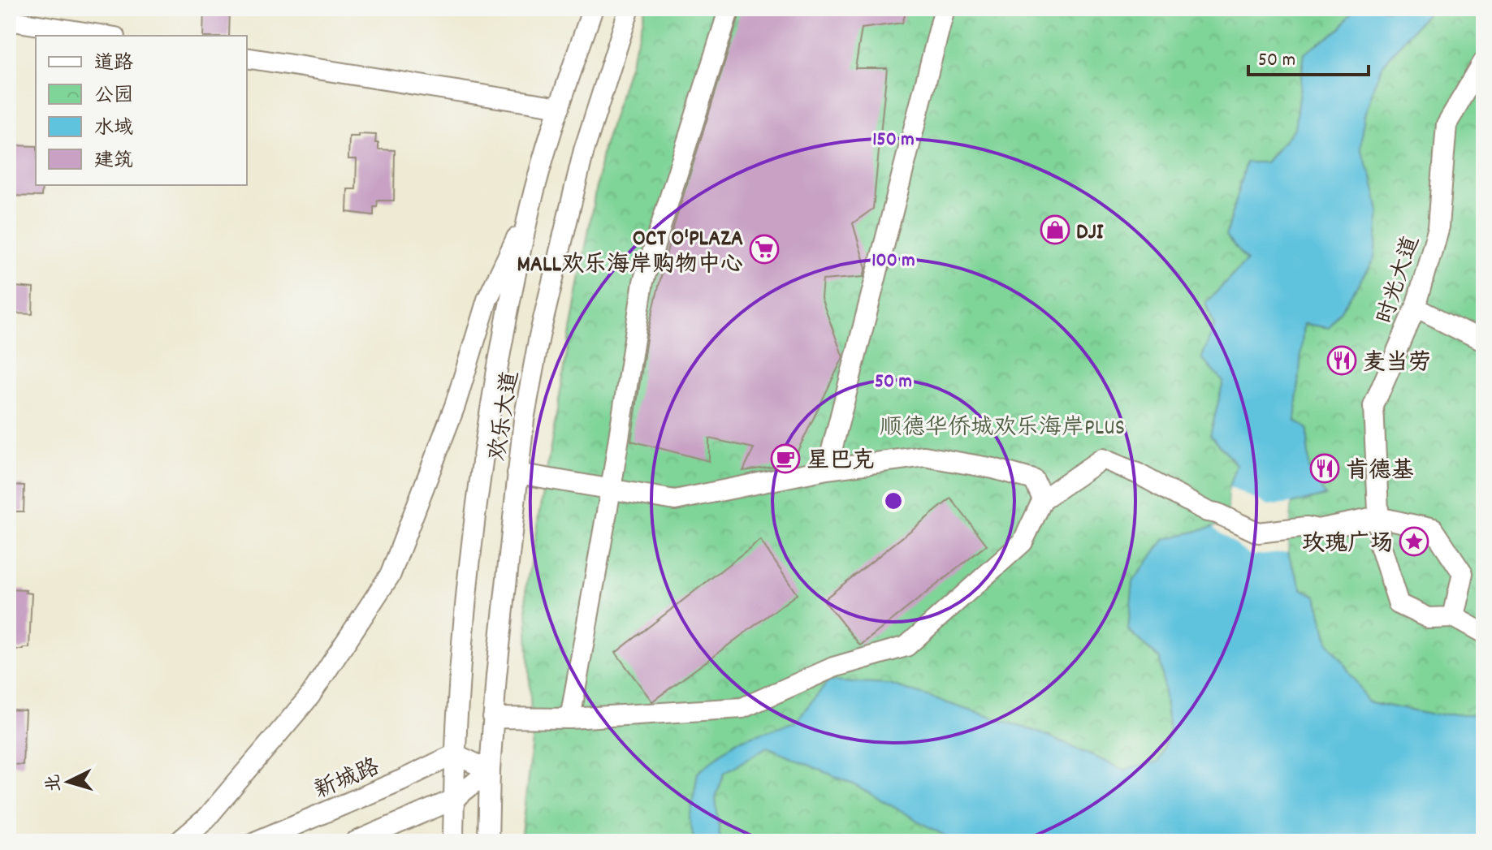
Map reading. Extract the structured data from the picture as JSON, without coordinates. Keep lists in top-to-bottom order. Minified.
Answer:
{"streets":{"street":["时光大道","欢乐大道","新城路"]},"crossings":[["欢乐大道","新城路"]],"parks":["顺德华侨城欢乐海岸PLUS"],"places":{"shop":["DJI"],"supermarket":["OCT O'PLAZA MALL欢乐海岸购物中心"],"restaurant":["麦当劳","肯德基"],"cafe":["星巴克"],"place":["玫瑰广场"]},"legend":["道路","公园","水域","建筑"],"scale_bar":"50 m","north":"left","rings":["150 m","100 m","50 m"]}
